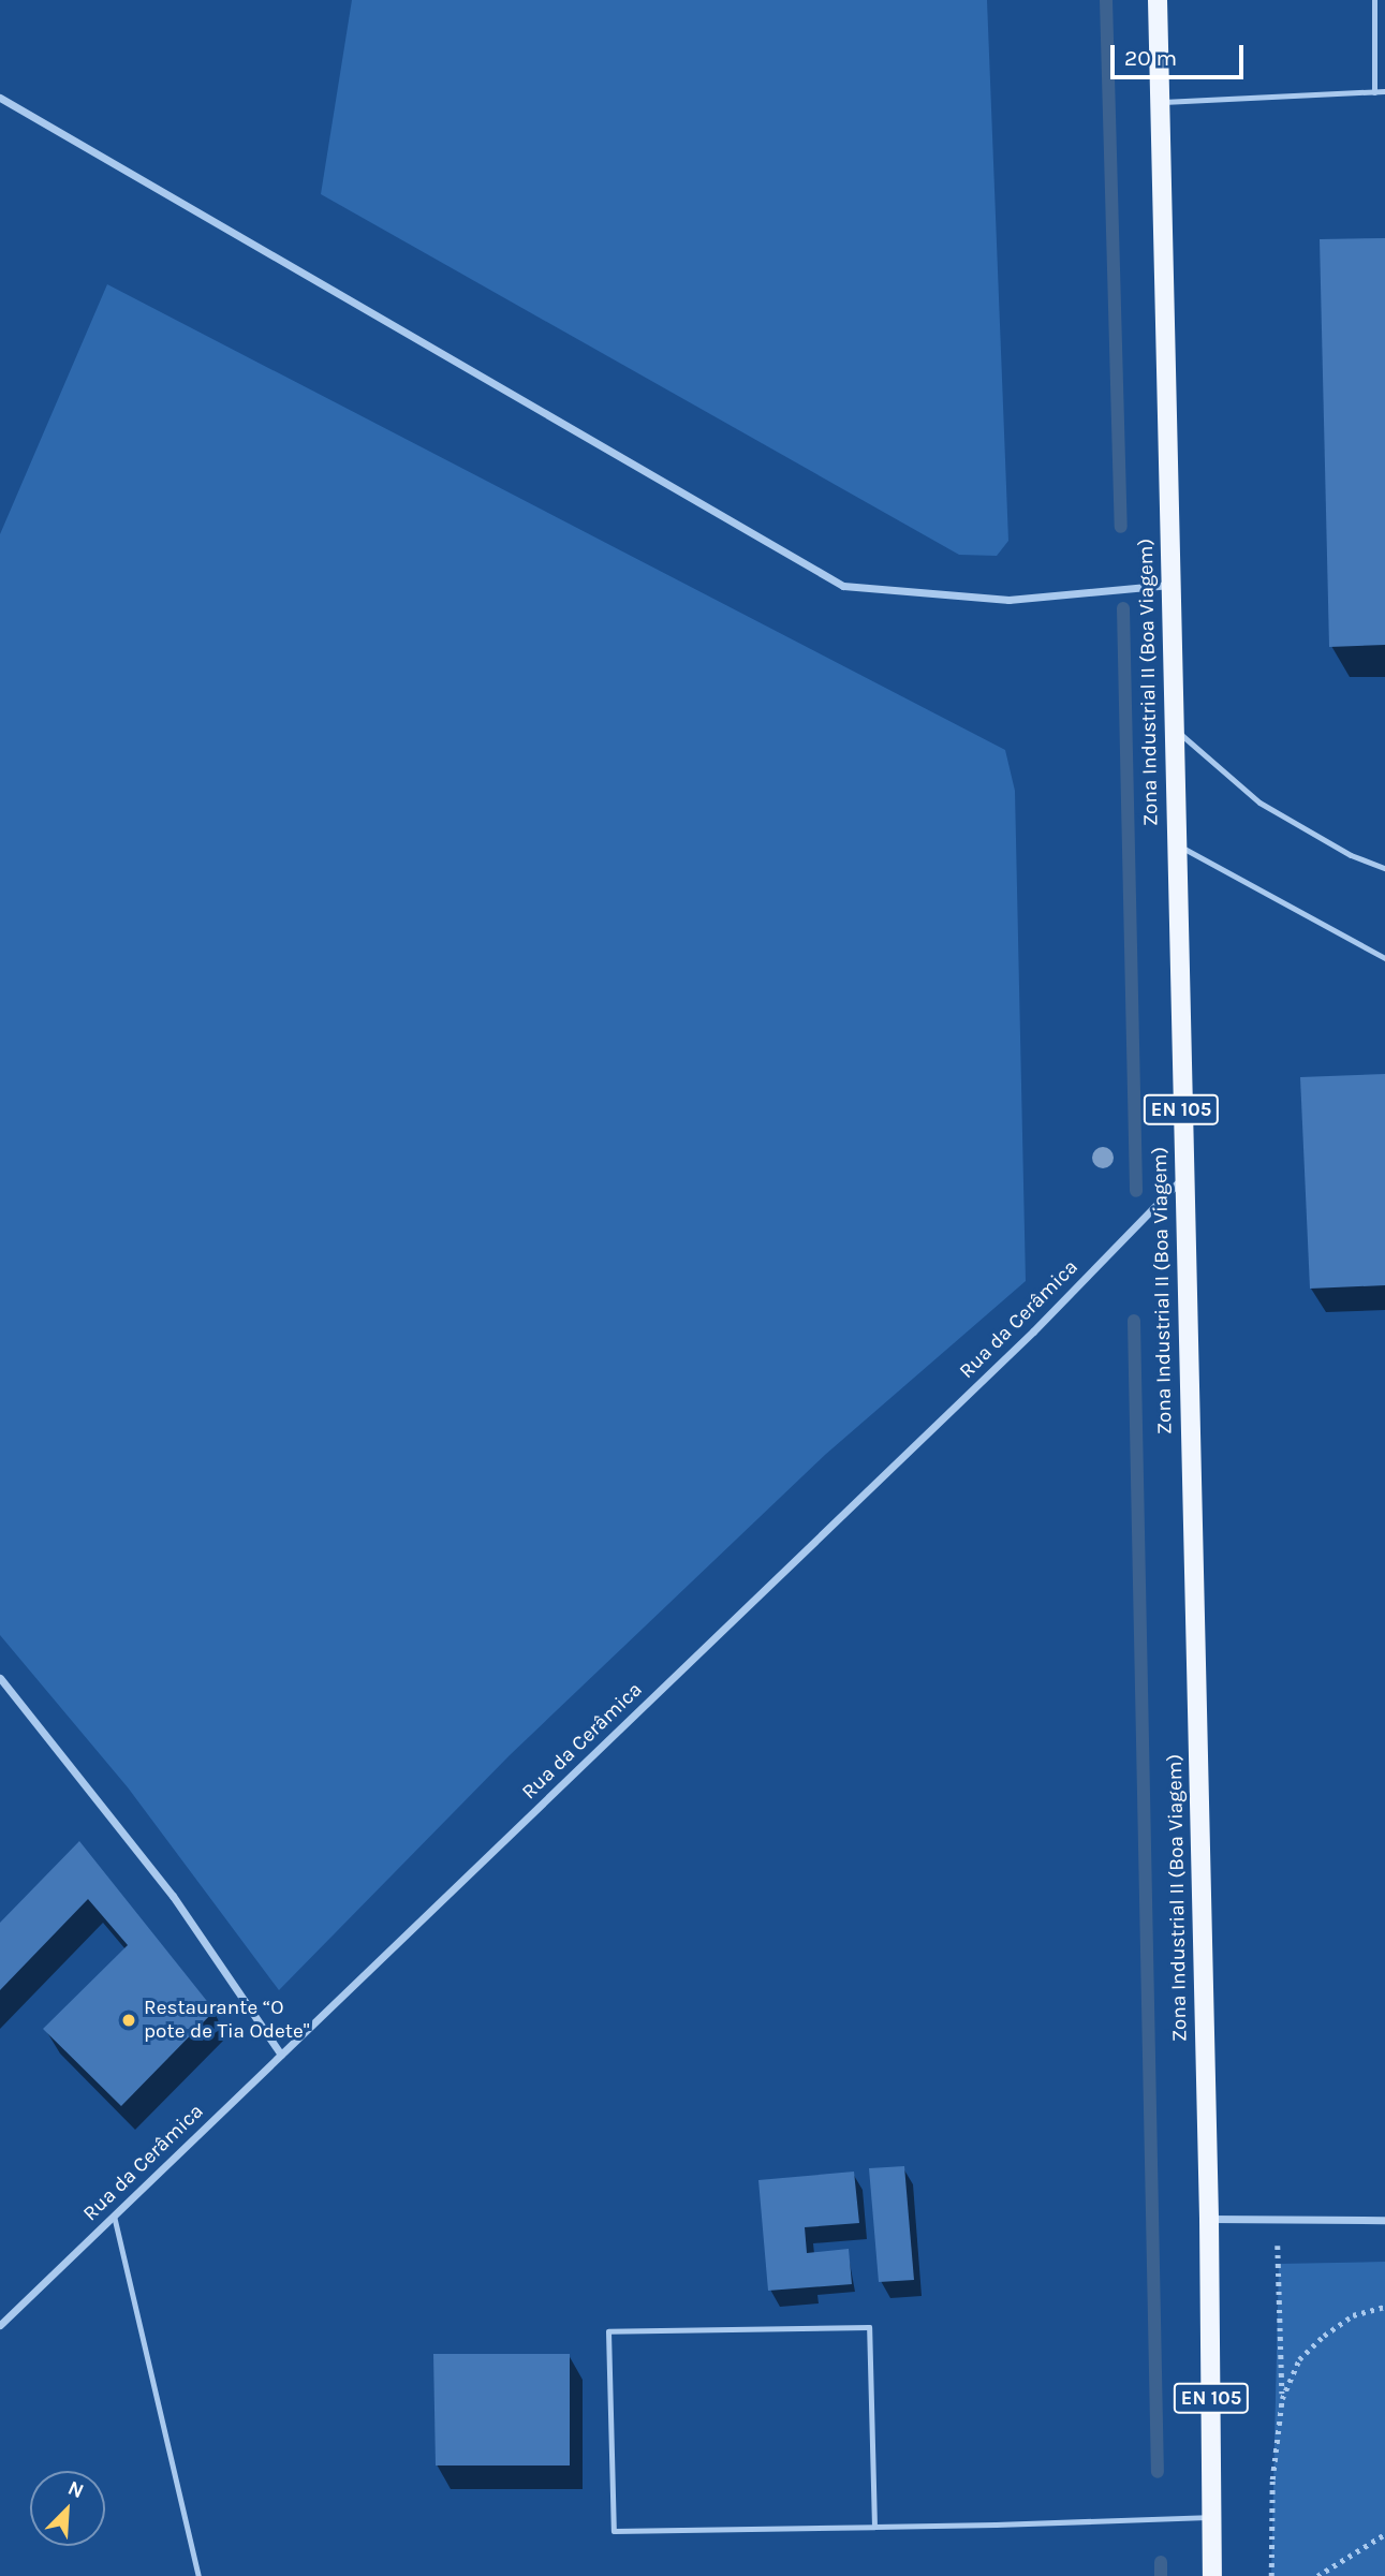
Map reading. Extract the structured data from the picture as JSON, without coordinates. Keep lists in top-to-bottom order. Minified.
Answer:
{"streets":{"main road":["Zona Industrial II (Boa Viagem)","EN 105"],"street":["Rua da Cerâmica"]},"crossings":[["Zona Industrial II (Boa Viagem)","EN 105"],["Zona Industrial II (Boa Viagem)","Rua da Cerâmica"]],"places":["Restaurante “O pote de Tia Odete\""],"scale_bar":"20 m","north":"top right"}
